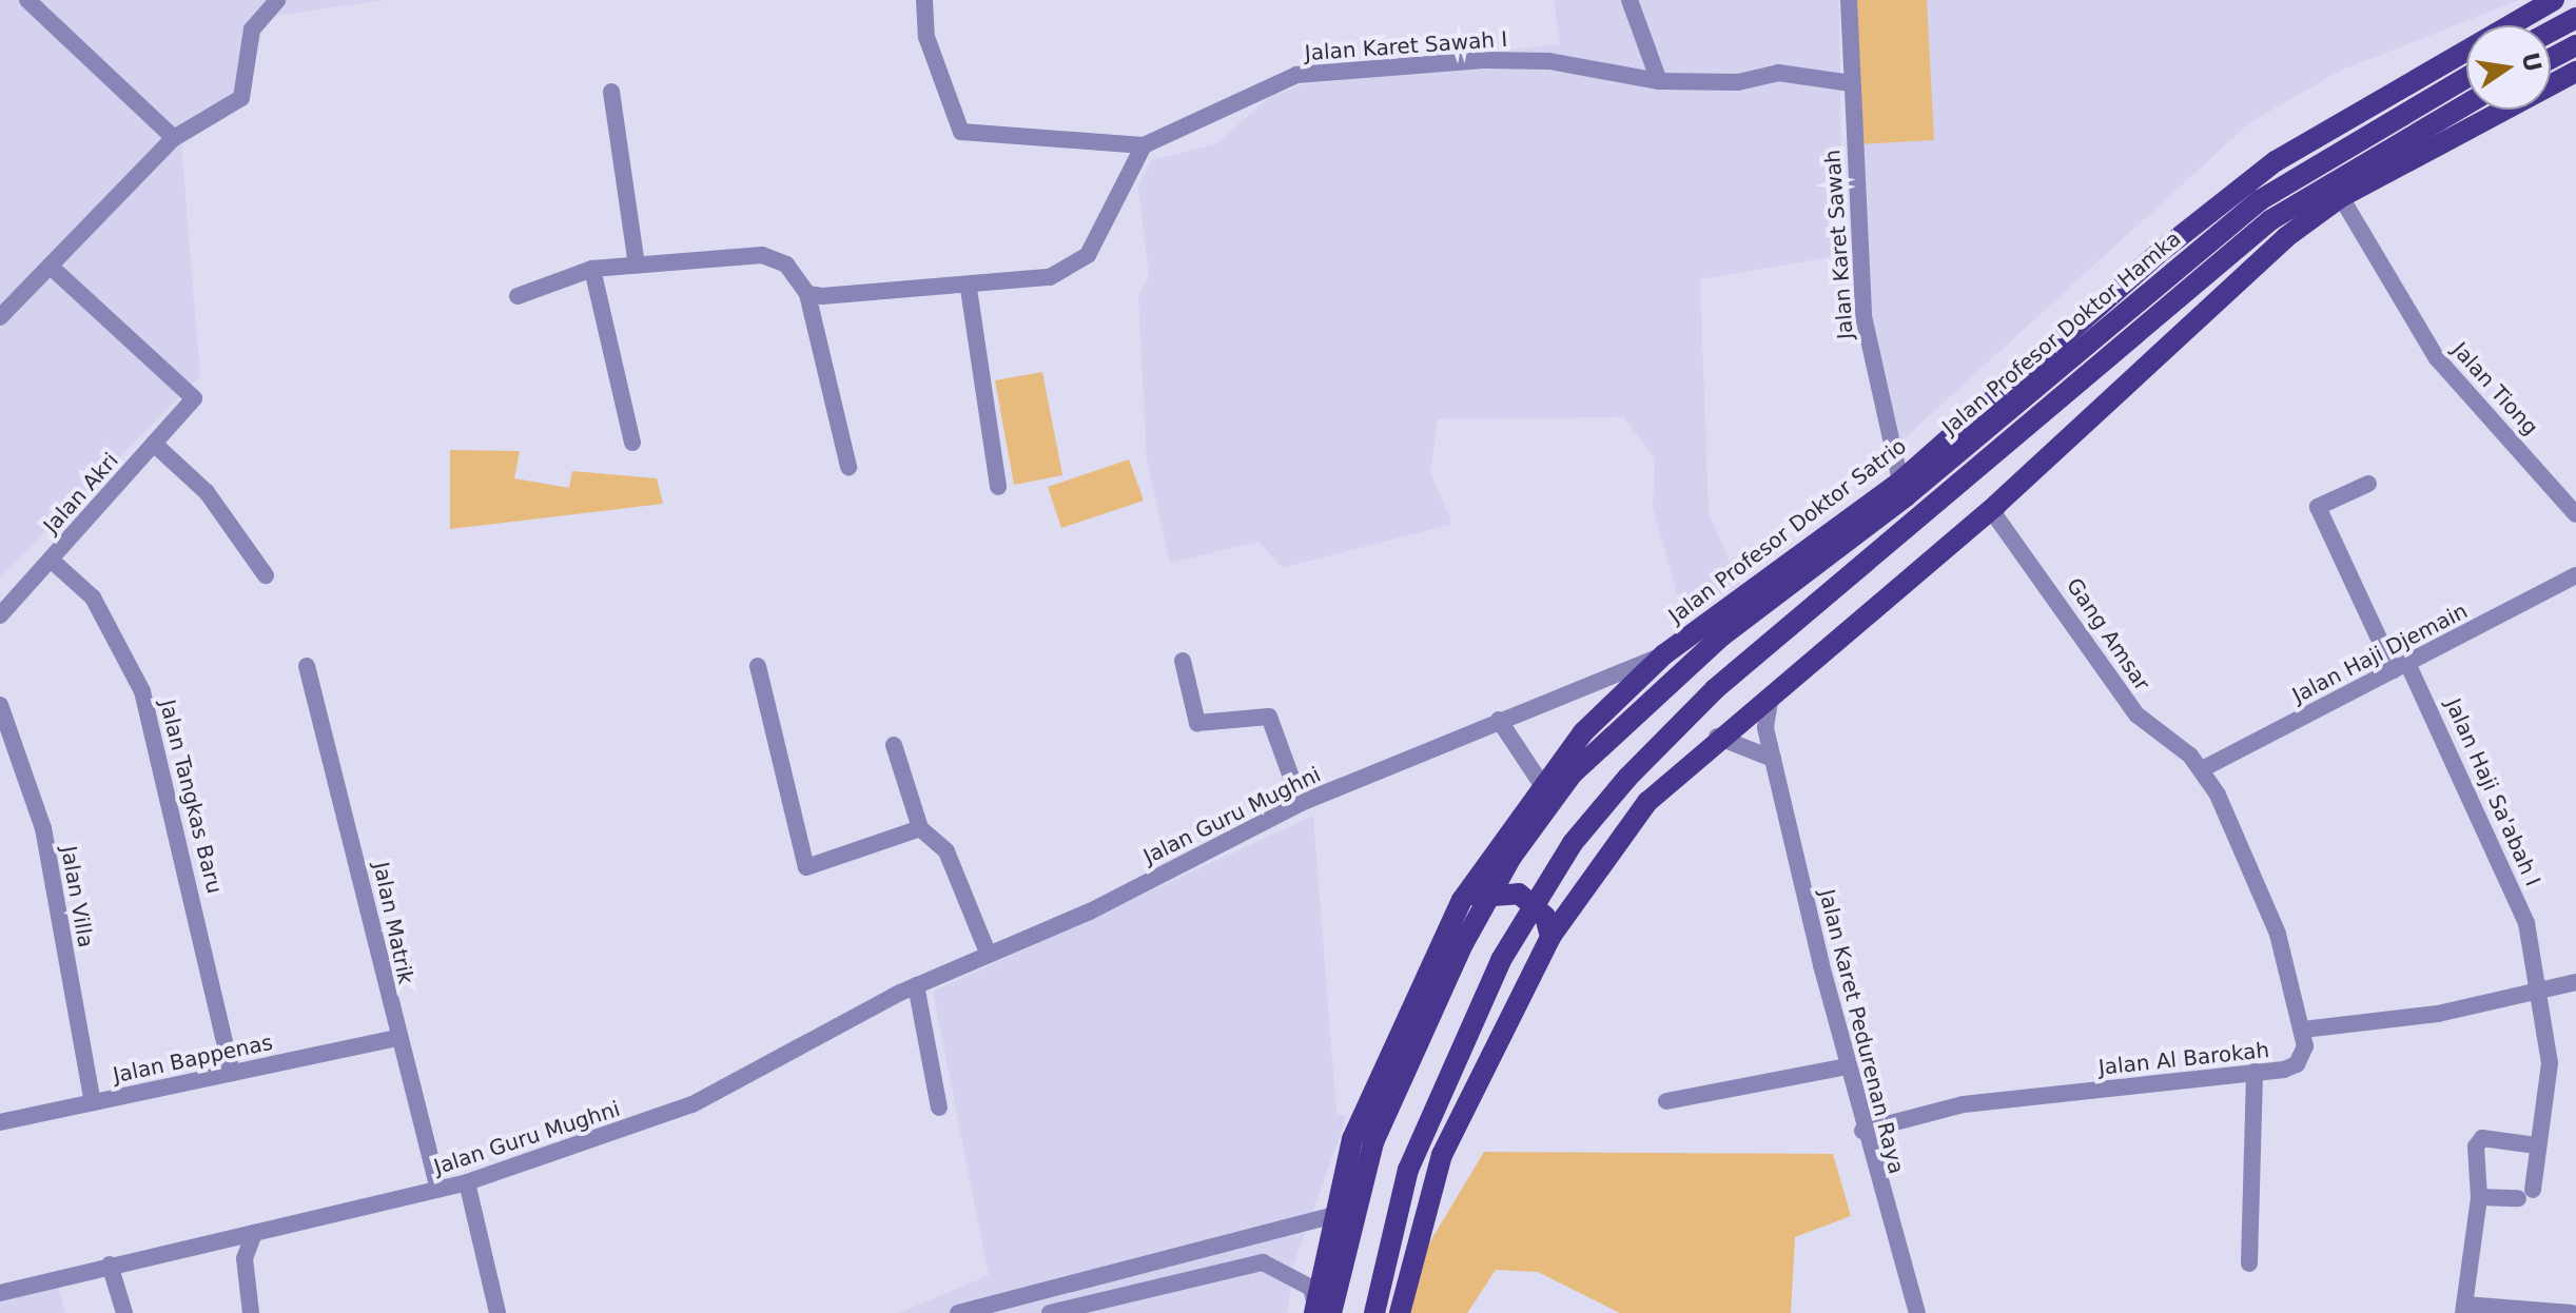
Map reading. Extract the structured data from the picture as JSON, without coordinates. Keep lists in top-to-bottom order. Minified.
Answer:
{"streets":{"main road":["Jalan Profesor Doktor Hamka","Jalan Profesor Doktor Satrio"],"street":["Jalan Karet Sawah I","Jalan Karet Sawah","Jalan Tiong","Jalan Akri","Gang Amsar","Jalan Haji Djemain","Jalan Haji Sa'abah I","Jalan Tangkas Baru","Jalan Guru Mughni","Jalan Villa","Jalan Matrik","Jalan Karet Pedurenan Raya","Jalan Bappenas","Jalan Al Barokah"]},"crossings":[["Jalan Karet Sawah I","Jalan Karet Sawah"],["Jalan Karet Sawah","Jalan Profesor Doktor Satrio"],["Jalan Profesor Doktor Hamka","Jalan Profesor Doktor Satrio"],["Jalan Akri","Jalan Tangkas Baru"],["Jalan Profesor Doktor Satrio","Jalan Guru Mughni"],["Gang Amsar","Jalan Haji Djemain"],["Jalan Haji Djemain","Jalan Haji Sa'abah I"],["Jalan Tangkas Baru","Jalan Bappenas"],["Jalan Guru Mughni","Jalan Matrik"],["Jalan Villa","Jalan Bappenas"],["Jalan Matrik","Jalan Bappenas"],["Jalan Karet Pedurenan Raya","Jalan Al Barokah"]],"north":"right"}
